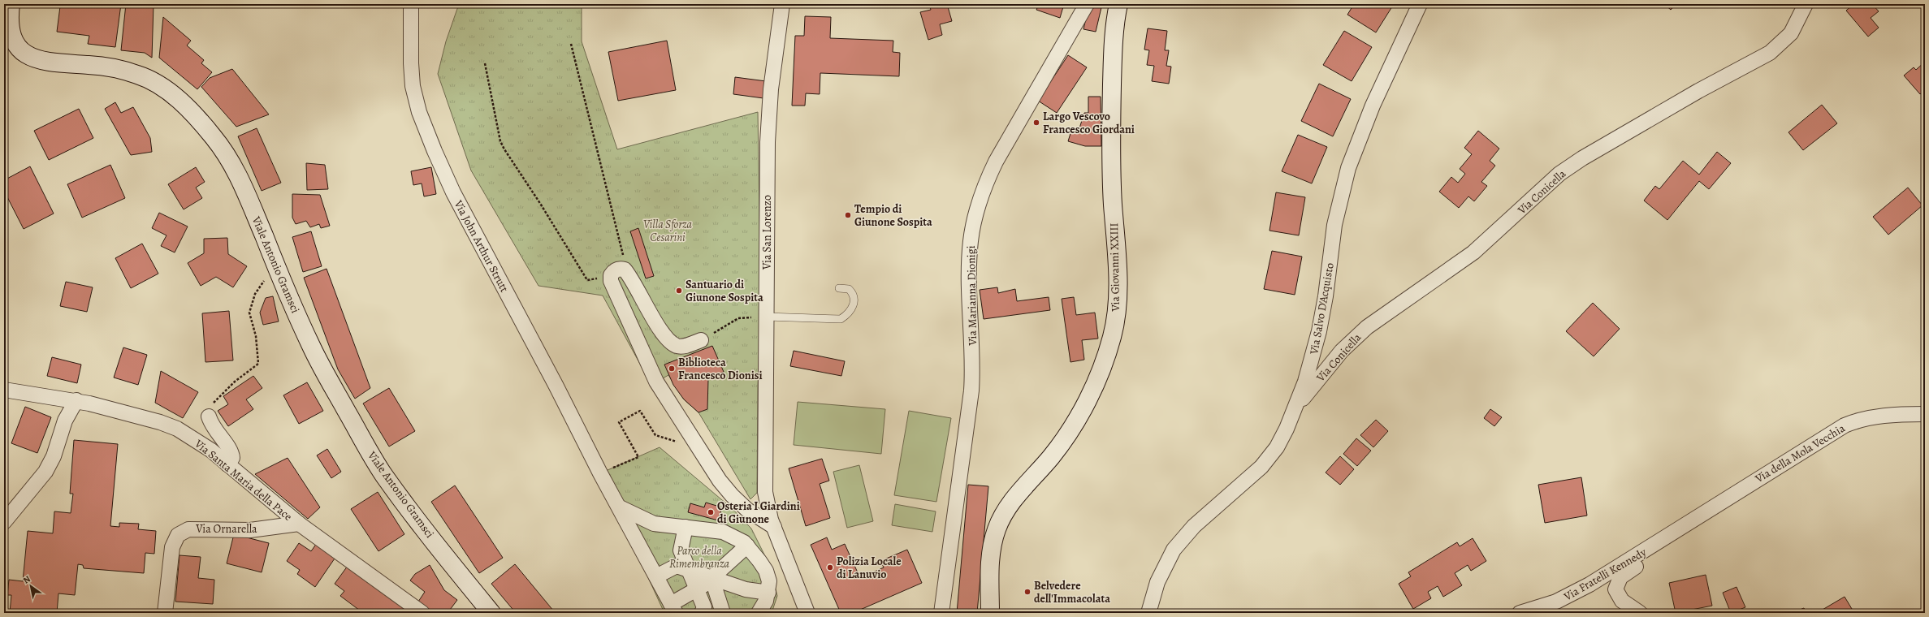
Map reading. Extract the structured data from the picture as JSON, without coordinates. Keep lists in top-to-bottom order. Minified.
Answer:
{"streets":{"street":["Via Conicella","Via San Lorenzo","Via John Arthur Strutt","Viale Antonio Gramsci","Via Giovanni XXIII","Via Marianna Dionigi","Via Salvo D'Acquisto","Via della Mola Vecchia","Via Santa Maria della Pace","Via Ornarella","Via Fratelli Kennedy"]},"crossings":[["Via Conicella","Via Salvo D'Acquisto"],["Via della Mola Vecchia","Via Fratelli Kennedy"],["Via Santa Maria della Pace","Via Ornarella"]],"parks":["Villa Sforza Cesarini","Parco della Rimembranza"],"places":["Largo Vescovo Francesco Giordani","Tempio di Giunone Sospita","Santuario di Giunone Sospita","Biblioteca Francesco Dionisi","Osteria I Giardini di Giunone","Polizia Locale di Lanuvio","Belvedere dell'Immacolata"],"north":"top left"}
